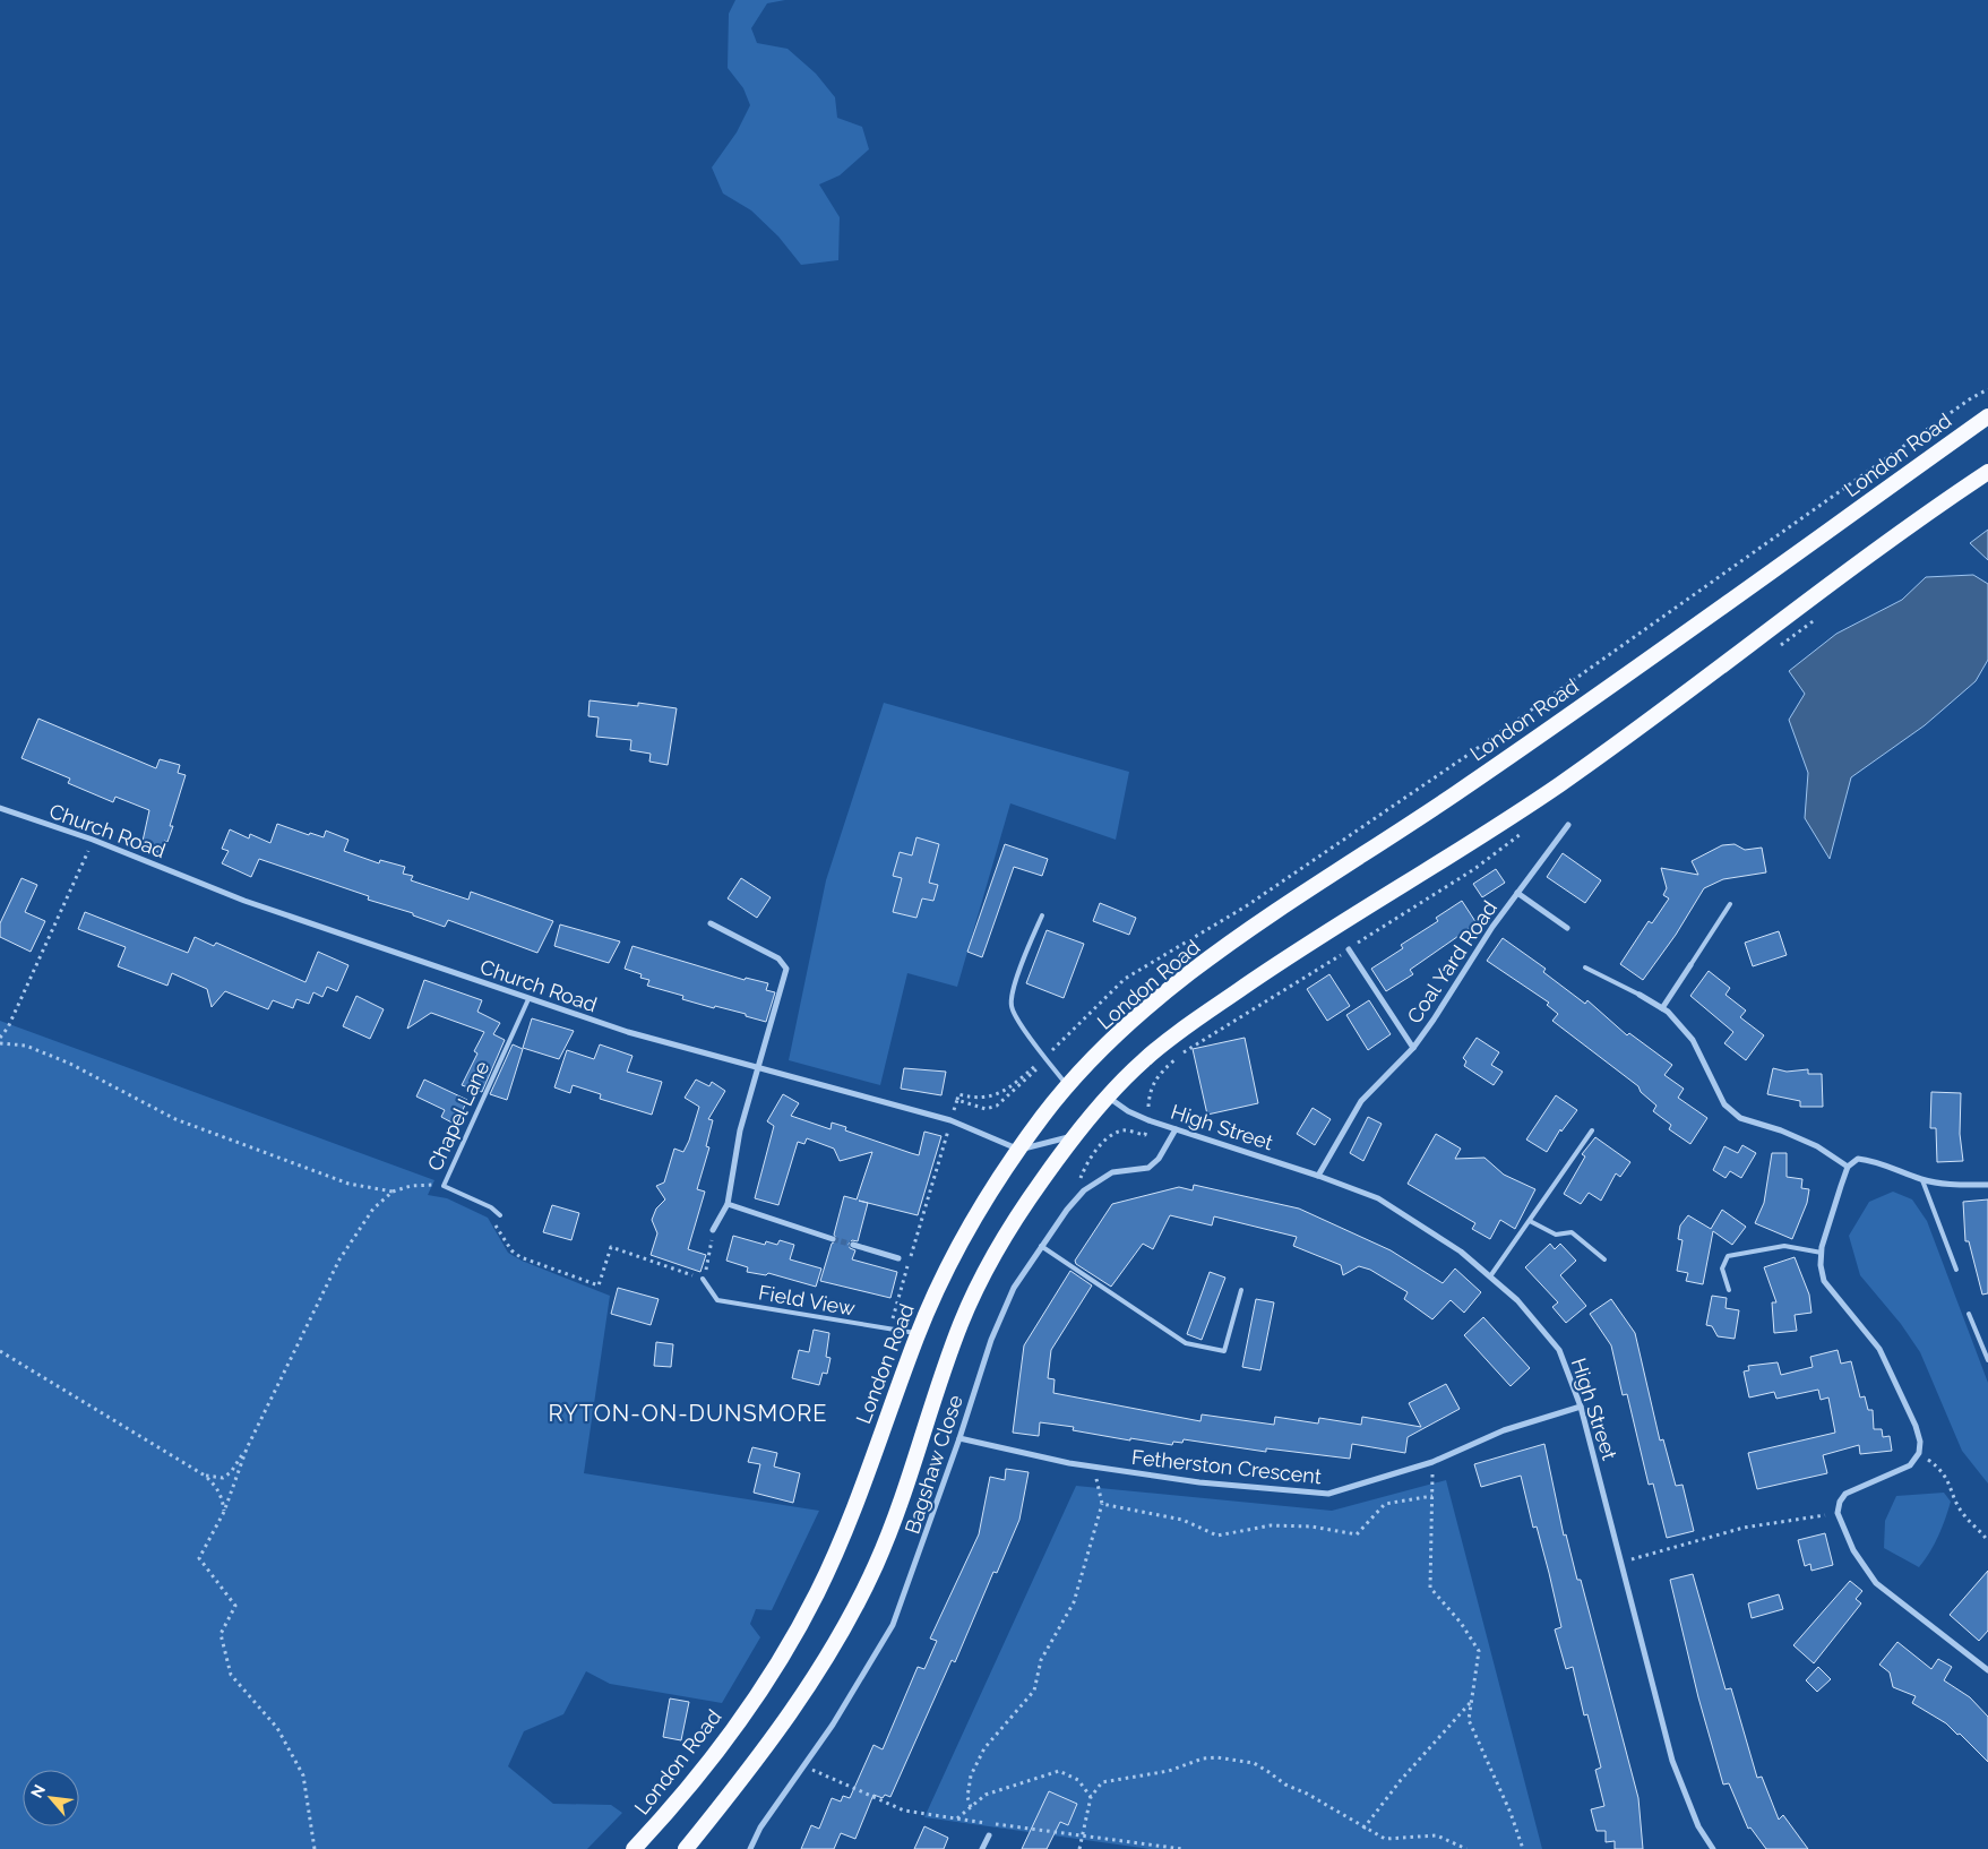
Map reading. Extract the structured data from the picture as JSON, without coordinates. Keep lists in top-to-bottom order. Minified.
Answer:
{"streets":{"highway":["London Road"],"street":["Church Road","Coal Yard Road","High Street","Bagshaw Close","Fetherston Crescent"],"lane":["Chapel Lane","Field View"]},"crossings":[["London Road","Church Road"],["London Road","Field View"],["Church Road","Chapel Lane"],["Coal Yard Road","High Street"],["High Street","Bagshaw Close"],["High Street","Fetherston Crescent"],["Bagshaw Close","Fetherston Crescent"]],"districts":["RYTON-ON-DUNSMORE"],"north":"top left"}
